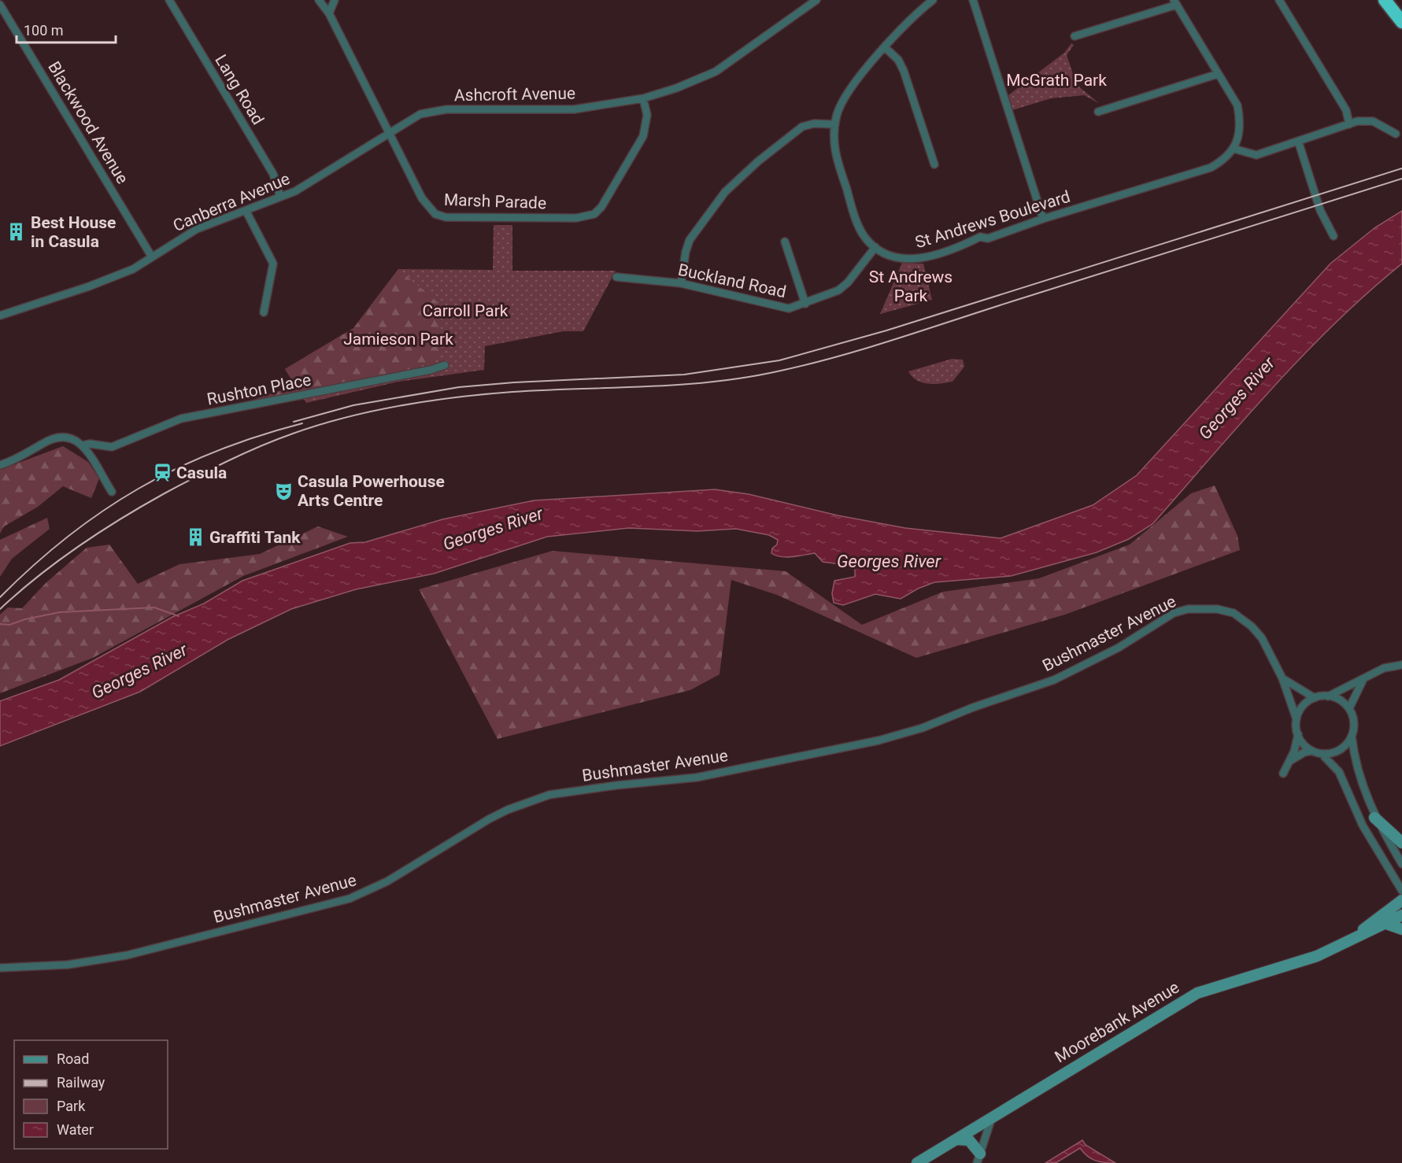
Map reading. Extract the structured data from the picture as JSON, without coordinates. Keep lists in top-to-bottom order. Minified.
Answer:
{"streets":{"main road":["Moorebank Avenue"],"street":["Lang Road","Ashcroft Avenue","Blackwood Avenue","Marsh Parade","Canberra Avenue","St Andrews Boulevard","Buckland Road","Rushton Place","Bushmaster Avenue"]},"crossings":[["Lang Road","Canberra Avenue"],["Ashcroft Avenue","Marsh Parade"],["Ashcroft Avenue","Canberra Avenue"],["Blackwood Avenue","Canberra Avenue"],["Marsh Parade","Canberra Avenue"],["St Andrews Boulevard","Buckland Road"]],"water":["Georges River"],"parks":["McGrath Park","St Andrews Park","Carroll Park","Jamieson Park"],"places":{"building":["Best House in Casula","Graffiti Tank"],"station":["Casula"],"theatre":["Casula Powerhouse Arts Centre"]},"legend":["Road","Railway","Park","Water"],"scale_bar":"100 m"}
